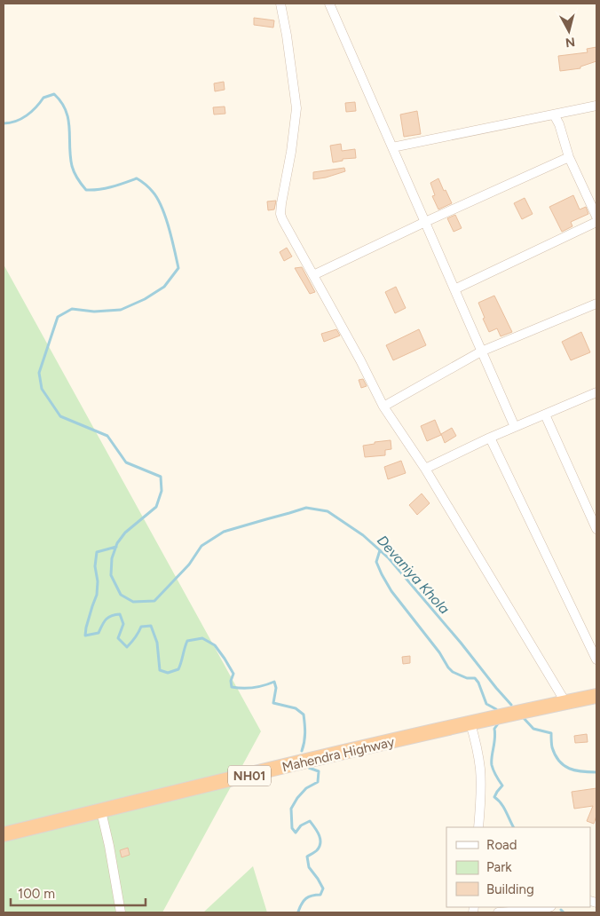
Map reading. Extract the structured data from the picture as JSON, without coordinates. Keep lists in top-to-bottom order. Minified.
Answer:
{"streets":{"highway":["Mahendra Highway","NH01"]},"water":["Devaniya Khola"],"legend":["Road","Park","Building"],"scale_bar":"100 m","north":"bottom"}
